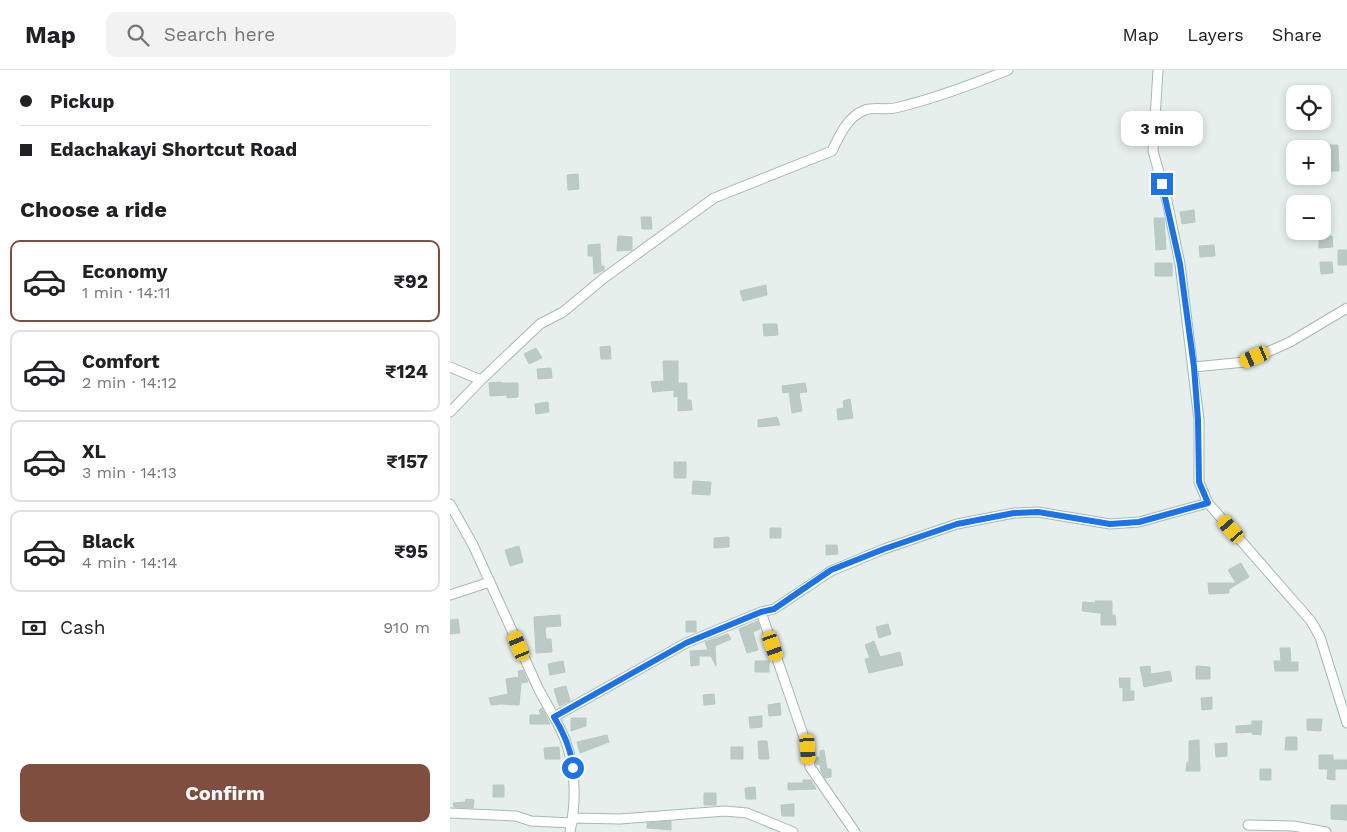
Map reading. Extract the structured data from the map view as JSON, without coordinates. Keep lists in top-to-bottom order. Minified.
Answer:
{"page":{"header":"Map","search":"Search here","nav":["Map","Layers","Share"],"banner":["Pickup","Edachakayi Shortcut Road"],"map_buttons":["+","−"],"bubble":"3 min","heading":"Choose a ride","list":[{"name":"Economy","note":"1 min · 14:11","value":"₹92"},{"name":"Comfort","note":"2 min · 14:12","value":"₹124"},{"name":"XL","note":"3 min · 14:13","value":"₹157"},{"name":"Black","note":"4 min · 14:14","value":"₹95"}],"pay":["Cash","910 m"],"buttons":"Confirm"}}
